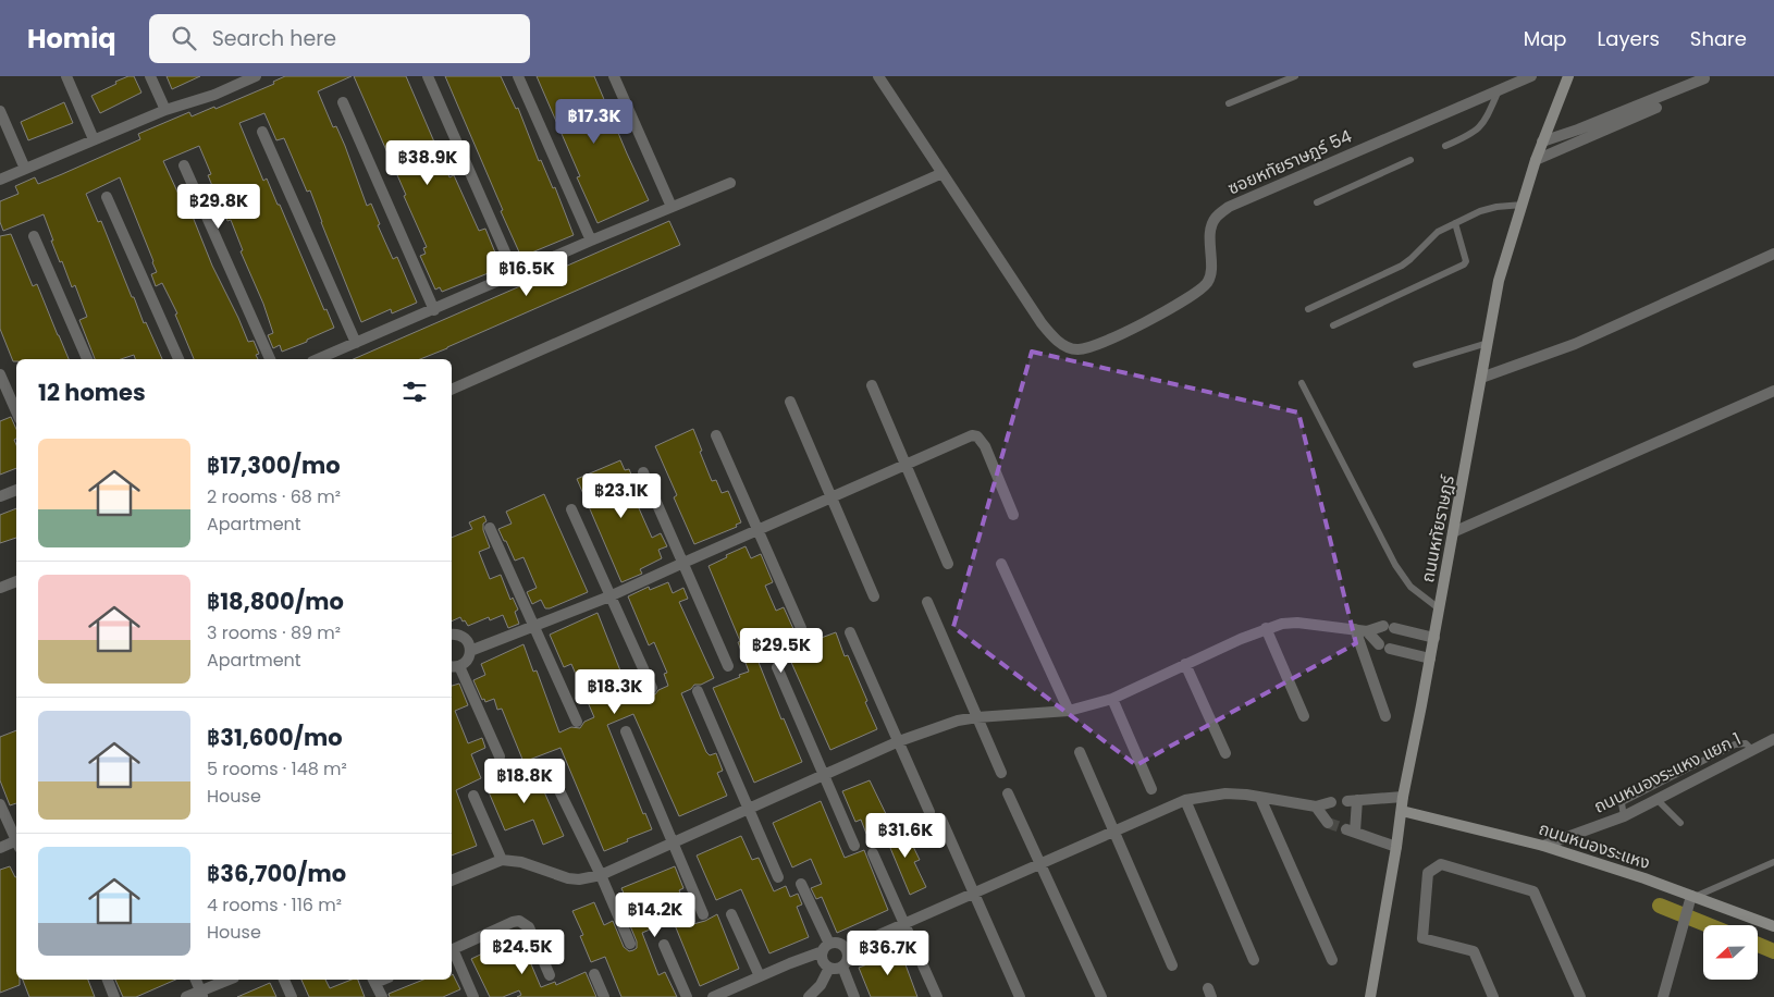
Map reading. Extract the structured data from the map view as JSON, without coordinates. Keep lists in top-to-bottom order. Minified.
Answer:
{"streets":{"main road":["ถนนหทัยราษฎร์","ถนนหนองระแหง"],"street":["ซอยหทัยราษฎร์ 54","ถนนหนองระแหง แยก 1"]},"crossings":[["ถนนหทัยราษฎร์","ถนนหนองระแหง"],["ถนนหนองระแหง แยก 1","ถนนหนองระแหง"]],"north":"left","page":{"header":"Homiq","search":"Search here","nav":["Map","Layers","Share"],"price":["฿17.3K","฿38.9K","฿29.8K","฿16.5K","฿23.1K","฿29.5K","฿18.3K","฿18.8K","฿31.6K","฿14.2K","฿24.5K","฿36.7K"],"heading":"12 homes","list":[{"name":"฿17,300/mo","note":"2 rooms · 68 m² · Apartment"},{"name":"฿18,800/mo","note":"3 rooms · 89 m² · Apartment"},{"name":"฿31,600/mo","note":"5 rooms · 148 m² · House"},{"name":"฿36,700/mo","note":"4 rooms · 116 m² · House"}]}}
